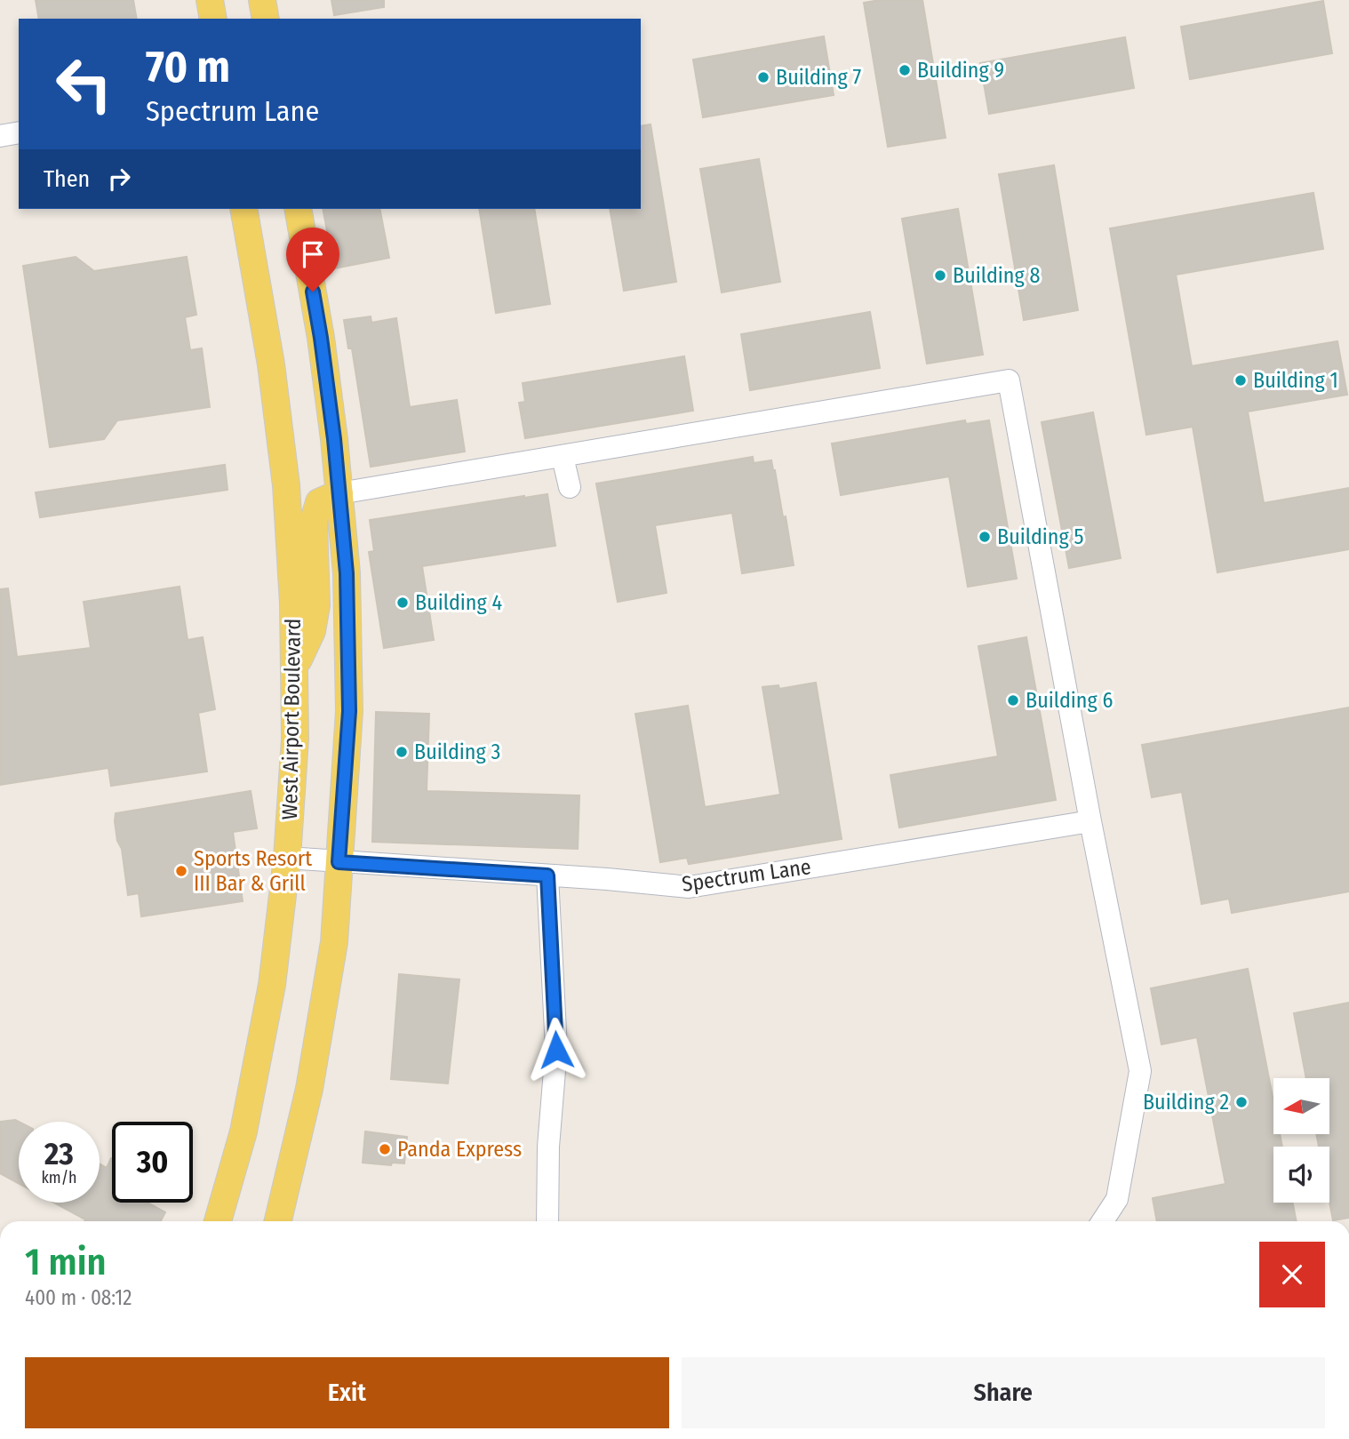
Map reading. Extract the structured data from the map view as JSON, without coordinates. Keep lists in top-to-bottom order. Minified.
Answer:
{"streets":{"main road":["West Airport Boulevard"],"street":["Spectrum Lane"]},"crossings":[["West Airport Boulevard","Spectrum Lane"]],"places":["Building 9","Building 7","Building 8","Building 1","Building 5","Building 4","Building 6","Building 3","Sports Resort III Bar & Grill","Building 2","Panda Express"],"north":"left","page":{"turn":["70 m","Spectrum Lane"],"then":"Then","speed":"23 km/h","limit":"30","heading":["1 min","400 m · 08:12"],"buttons":["Exit","Share"]}}
